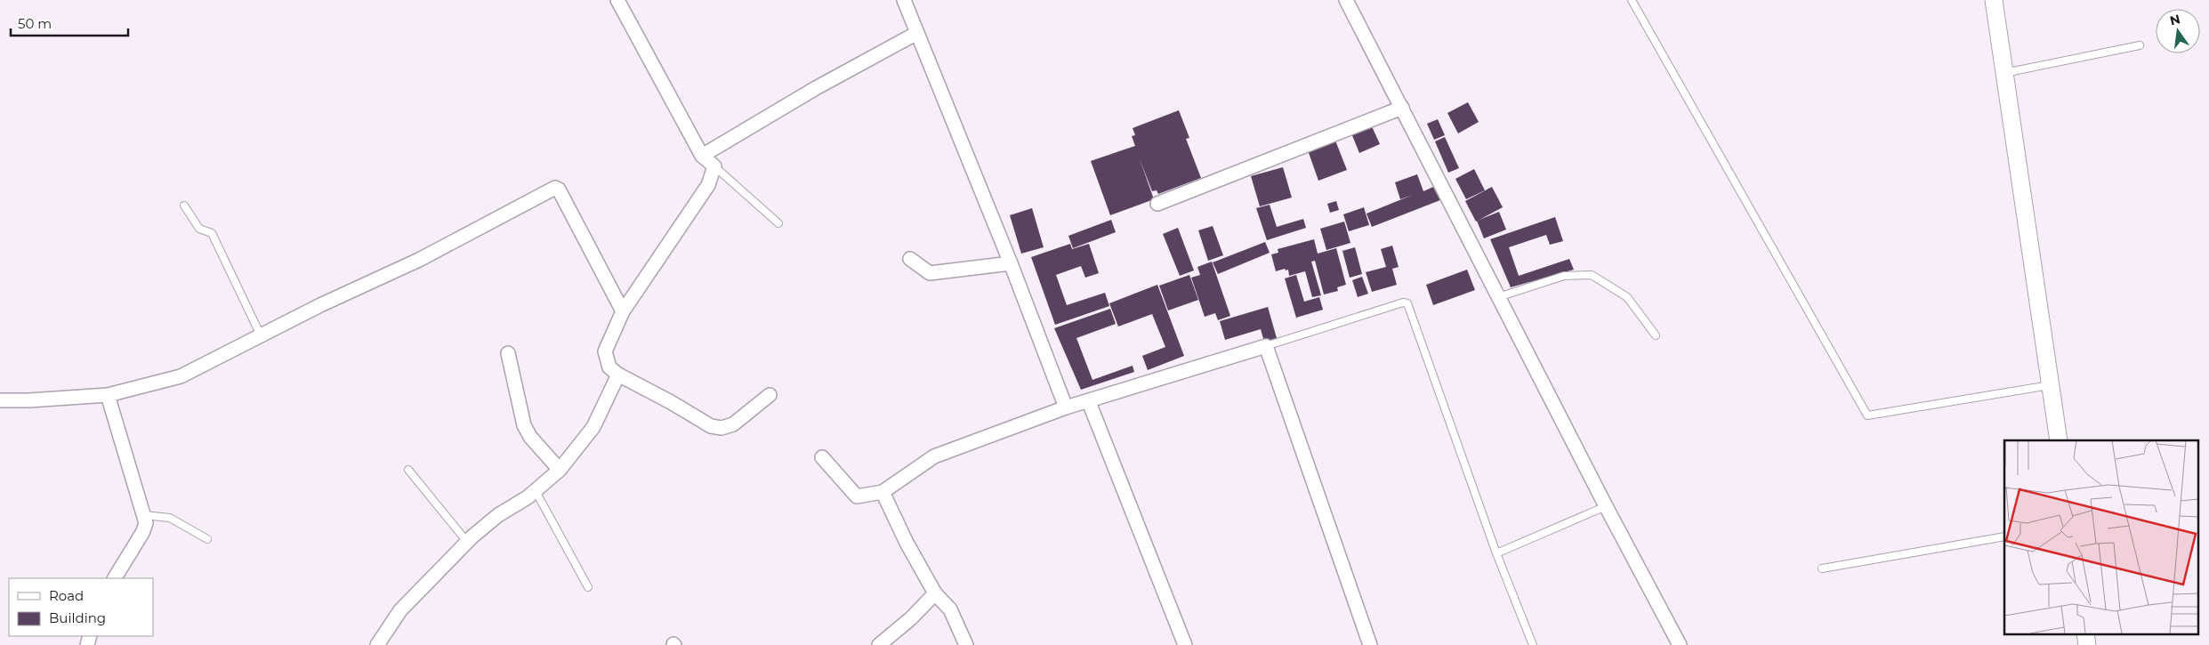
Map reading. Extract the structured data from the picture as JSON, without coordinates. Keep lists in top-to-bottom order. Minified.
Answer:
{"legend":["Road","Building"],"scale_bar":"50 m","north":"top"}
